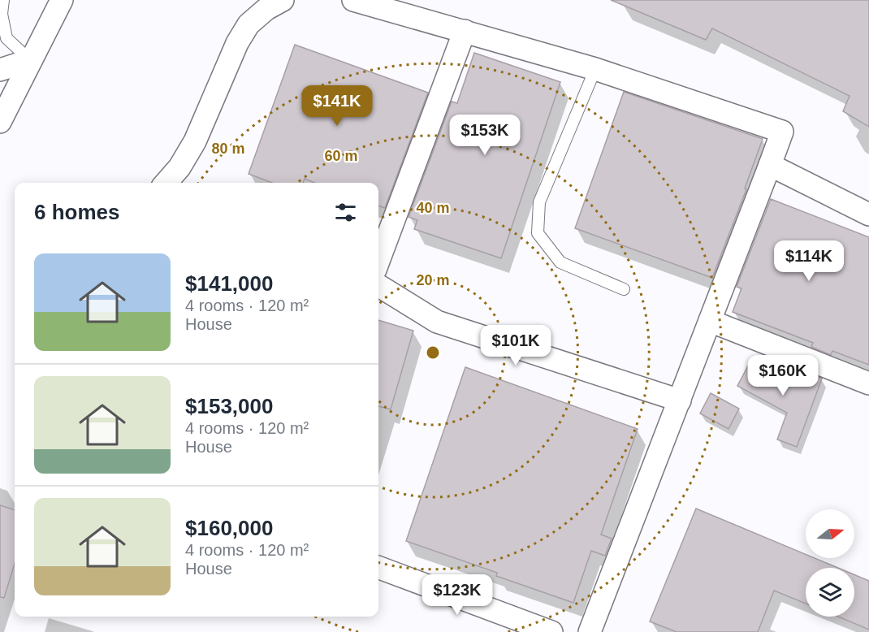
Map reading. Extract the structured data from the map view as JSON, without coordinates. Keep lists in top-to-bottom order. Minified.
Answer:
{"north":"right","page":{"price":["$141K","$153K","$114K","$101K","$160K","$123K"],"heading":"6 homes","list":[{"name":"$141,000","note":"4 rooms · 120 m² · House"},{"name":"$153,000","note":"4 rooms · 120 m² · House"},{"name":"$160,000","note":"4 rooms · 120 m² · House"}]},"rings":["80 m","60 m","40 m","20 m"]}
